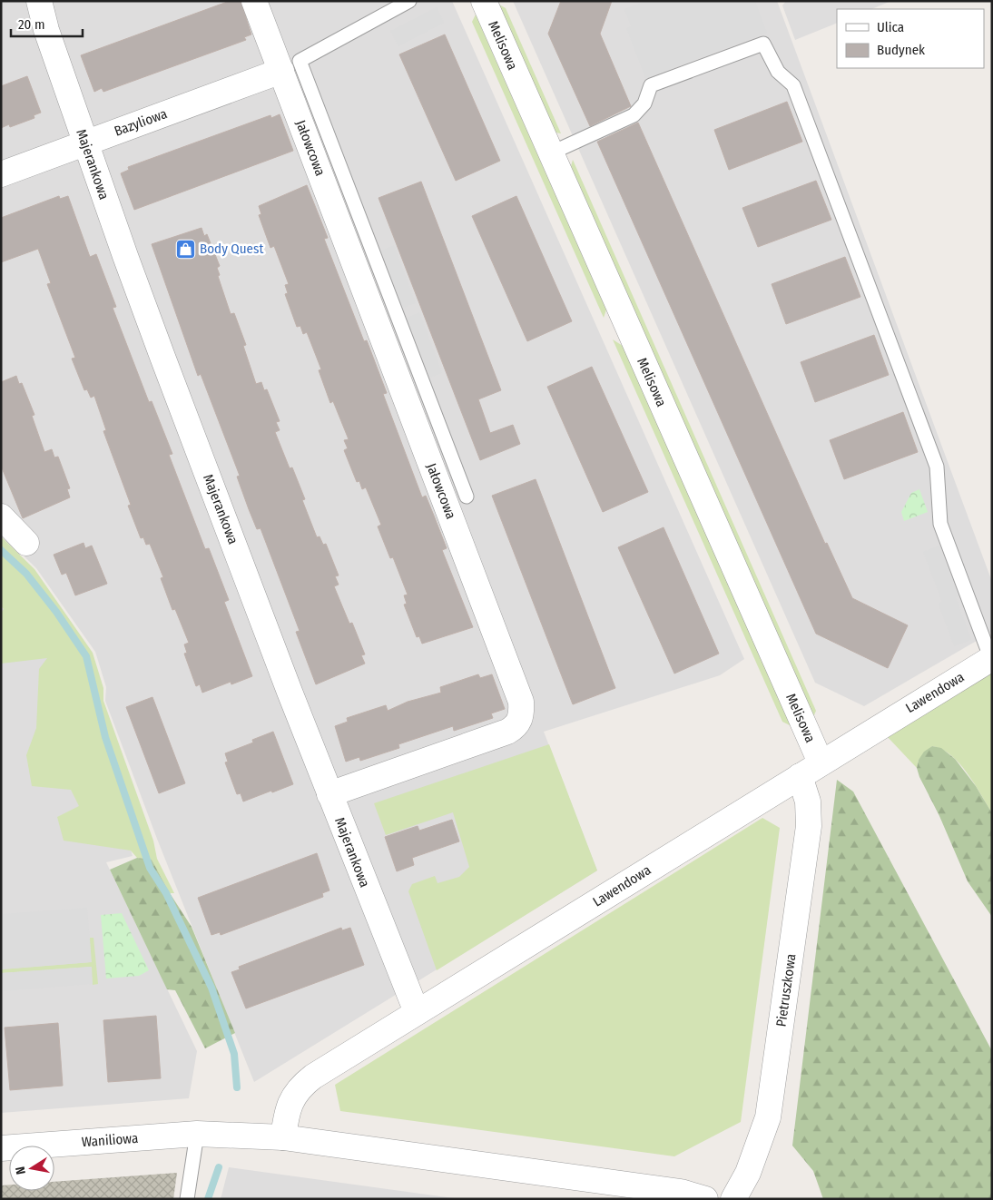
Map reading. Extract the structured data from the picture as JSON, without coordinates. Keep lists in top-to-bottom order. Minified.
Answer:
{"streets":{"street":["Melisowa","Bazyliowa","Jałowcowa","Majerankowa","Lawendowa","Pietruszkowa","Waniliowa"]},"crossings":[["Melisowa","Lawendowa"],["Bazyliowa","Jałowcowa"],["Bazyliowa","Majerankowa"],["Jałowcowa","Majerankowa"],["Majerankowa","Lawendowa"],["Lawendowa","Pietruszkowa"],["Lawendowa","Waniliowa"]],"places":{"shop":["Body Quest"]},"legend":["Ulica","Budynek"],"scale_bar":"20 m","north":"left"}
